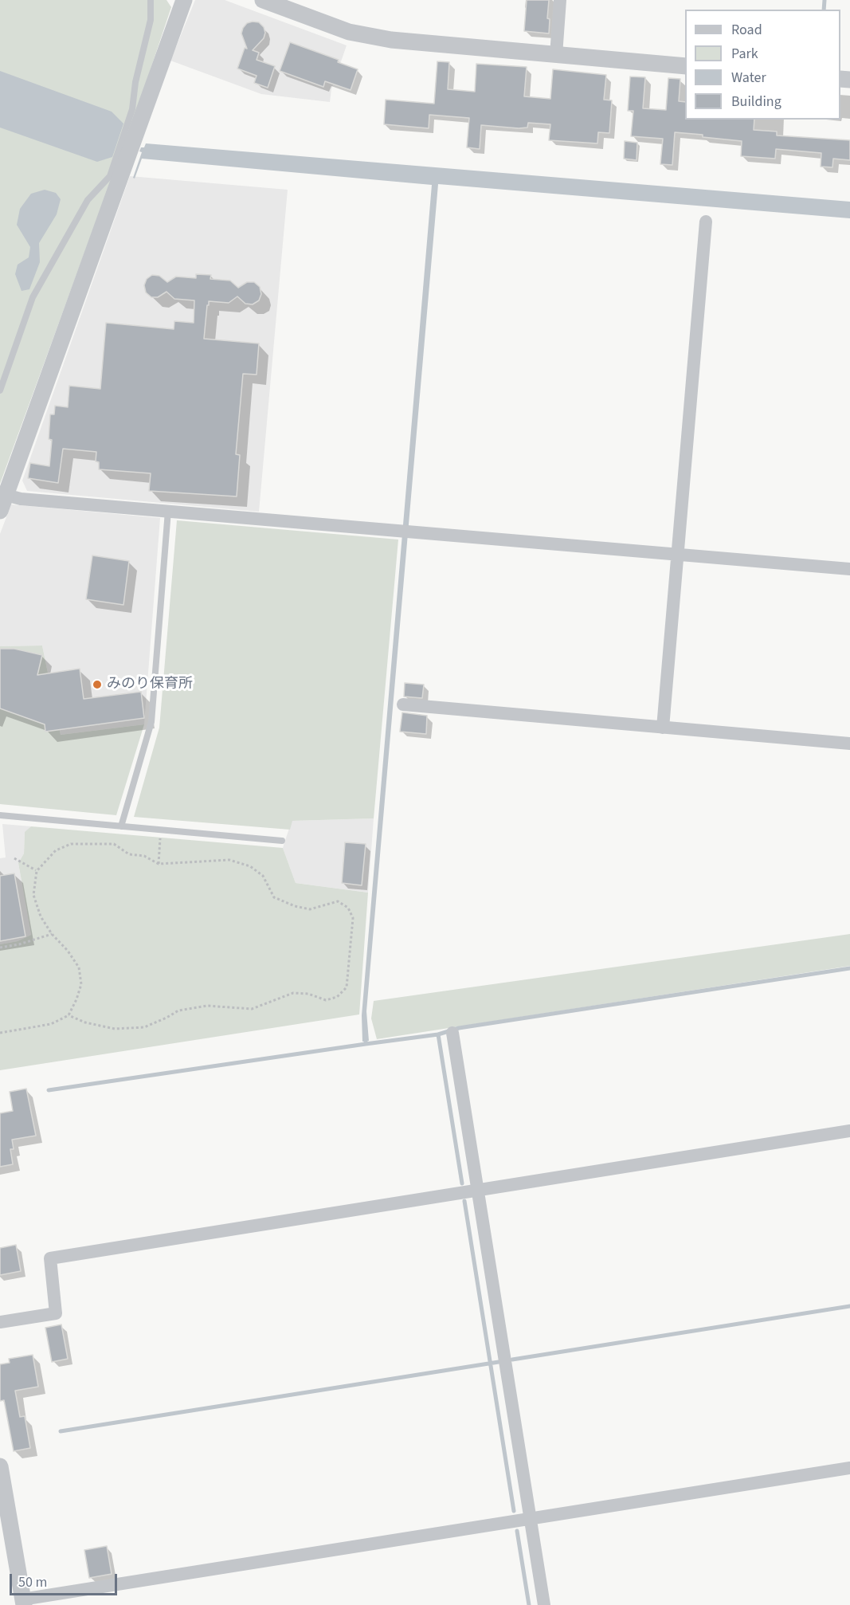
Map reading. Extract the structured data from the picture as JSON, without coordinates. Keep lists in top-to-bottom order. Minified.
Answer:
{"places":["みのり保育所"],"legend":["Road","Park","Water","Building"],"scale_bar":"50 m"}
